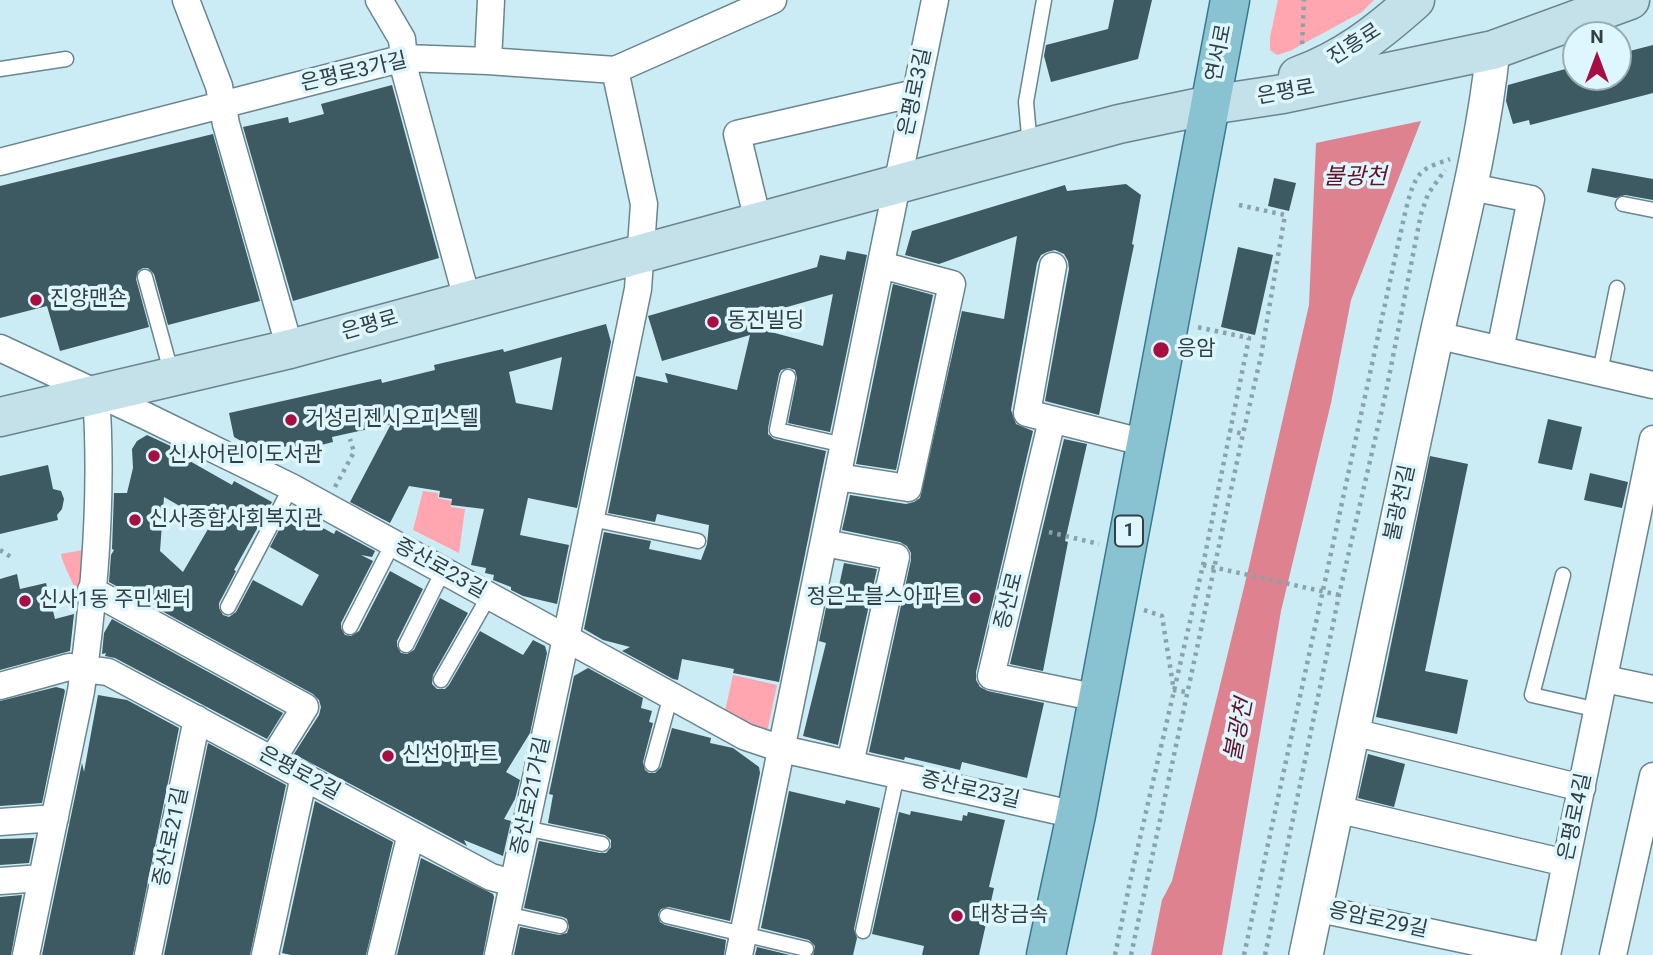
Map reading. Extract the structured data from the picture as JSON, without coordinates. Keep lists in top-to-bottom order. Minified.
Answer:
{"streets":{"main road":["진흥로","연서로","은평로","1"],"street":["은평로3가길","은평로3길","불광천길","증산로23길","증산로","은평로2길","증산로21가길","은평로4길","증산로21길","응암로29길"]},"crossings":[["진흥로","연서로"],["진흥로","은평로"],["진흥로","1"],["연서로","은평로"],["연서로","1"],["은평로3길","은평로"],["은평로","불광천길"],["은평로","1"],["은평로","증산로23길"],["불광천길","응암로29길"],["1","증산로23길"],["1","증산로"],["증산로23길","증산로21가길"],["은평로2길","증산로21가길"],["은평로2길","증산로21길"]],"water":["불광천"],"places":["진양맨숀","동진빌딩","응암","거성리젠시오피스텔","신사어린이도서관","신사종합사회복지관","정은노블스아파트","신사1동 주민센터","신선아파트","대창금속"],"north":"top"}
